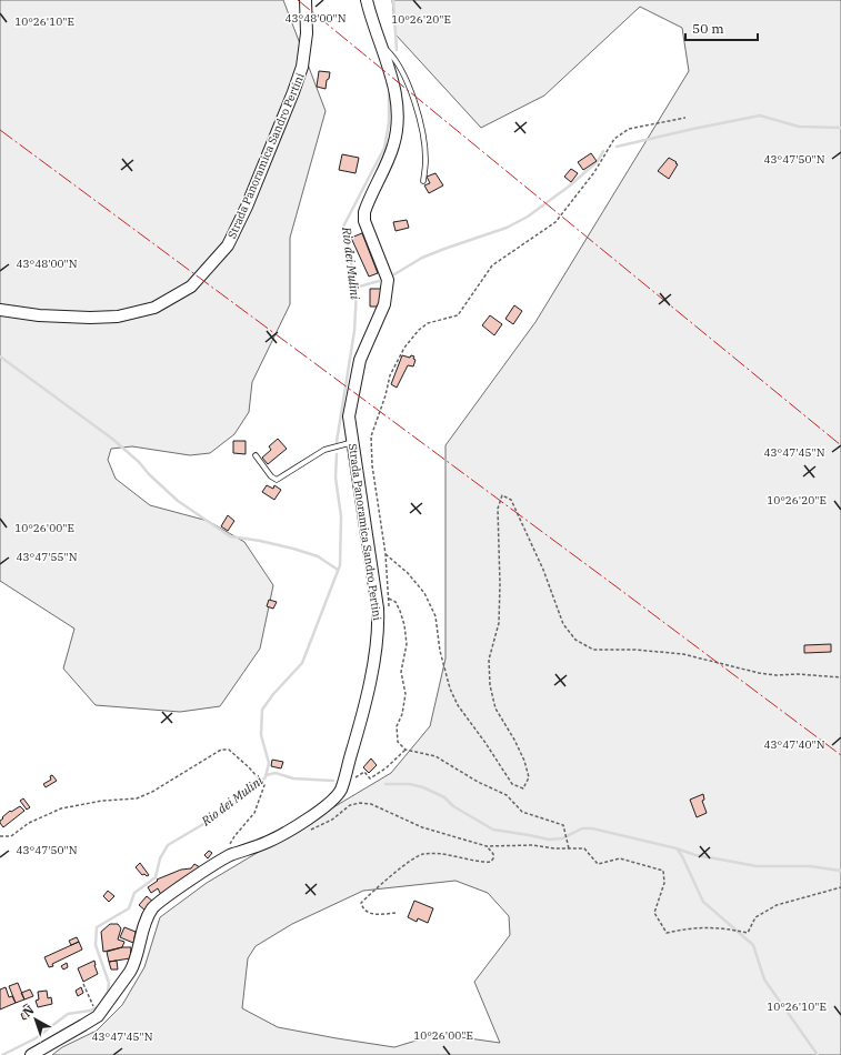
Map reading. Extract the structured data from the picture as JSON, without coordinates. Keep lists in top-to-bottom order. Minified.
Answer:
{"streets":{"street":["Strada Panoramica Sandro Pertini"]},"water":["Rio dei Mulini"],"scale_bar":"50 m","north":"top left","coordinates":["43°48'00\"N","10°26'20\"E","10°26'10\"E","43°47'50\"N","43°47'45\"N","10°26'00\"E","43°47'55\"N","43°47'40\"N"]}
